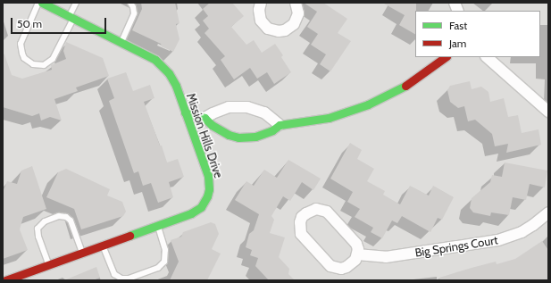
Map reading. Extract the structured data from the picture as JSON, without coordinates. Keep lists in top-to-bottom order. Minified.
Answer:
{"streets":{"street":["Mission Hills Drive","Big Springs Court"]},"legend":["Fast","Jam"],"scale_bar":"50 m"}
